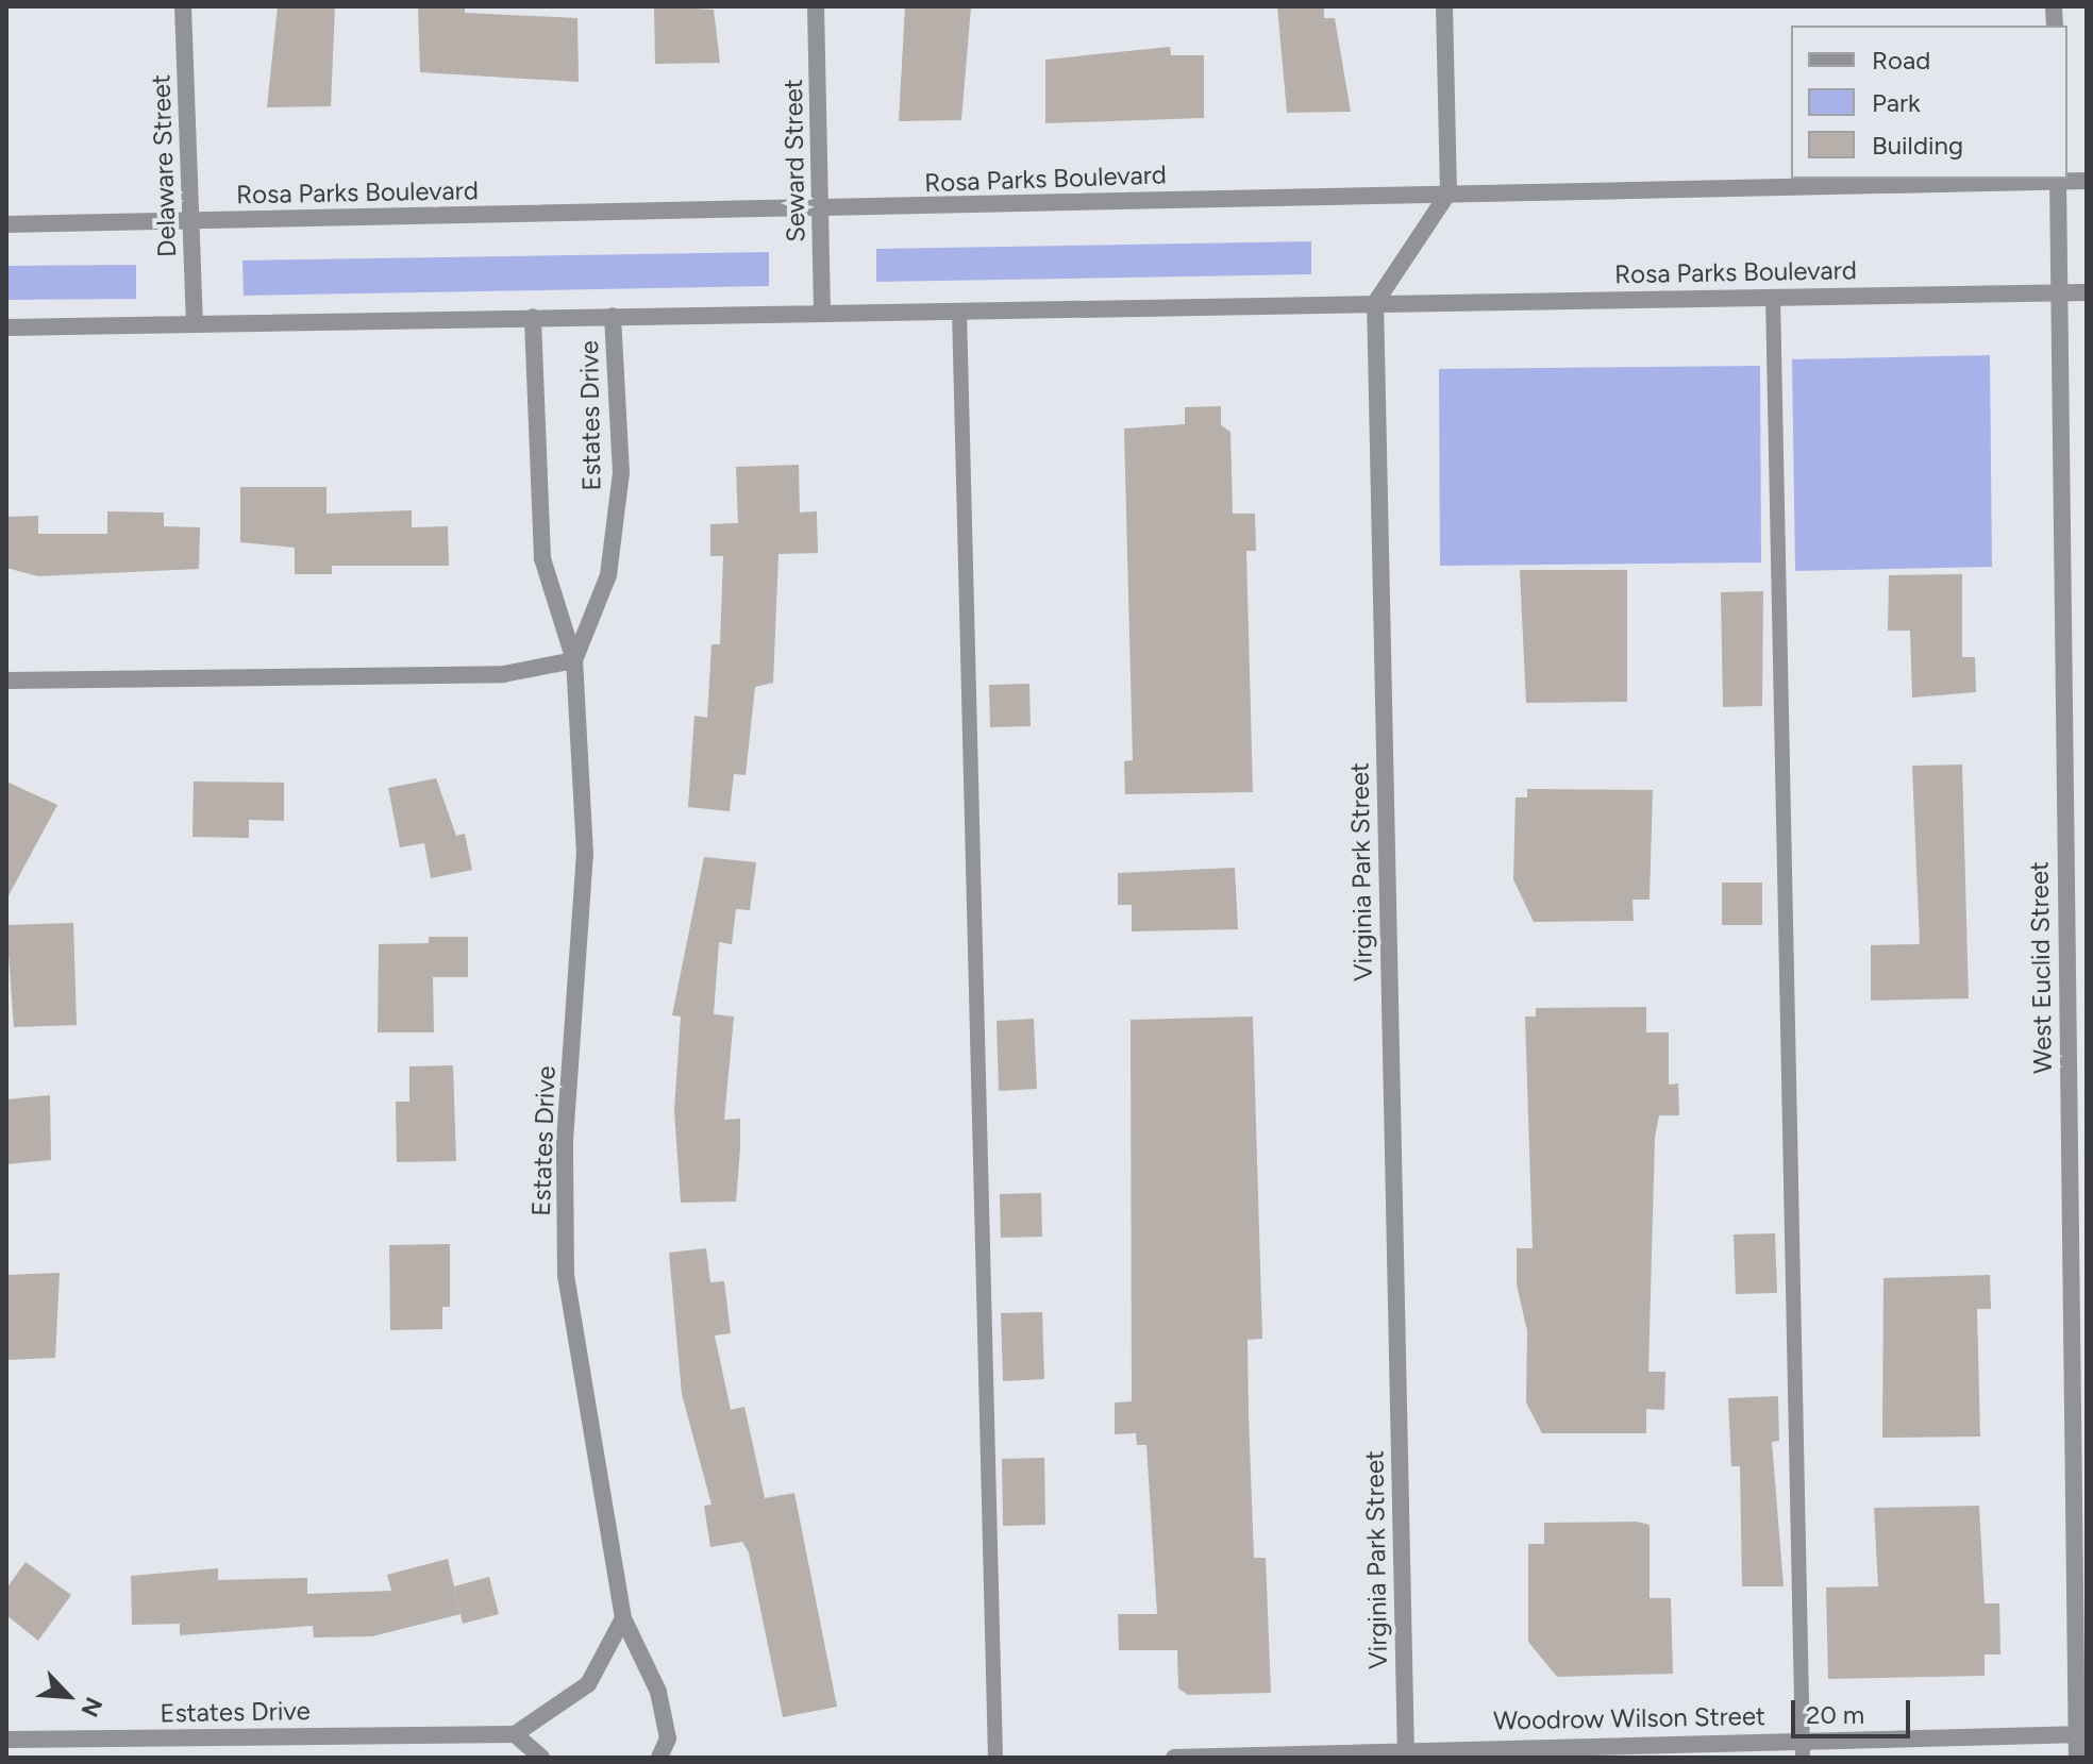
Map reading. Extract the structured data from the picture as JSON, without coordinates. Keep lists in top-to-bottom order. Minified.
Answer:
{"streets":{"street":["Seward Street","Delaware Street","Rosa Parks Boulevard","Estates Drive","Virginia Park Street","West Euclid Street","Woodrow Wilson Street"]},"crossings":[["Seward Street","Rosa Parks Boulevard"],["Delaware Street","Rosa Parks Boulevard"],["Rosa Parks Boulevard","Estates Drive"],["Rosa Parks Boulevard","Virginia Park Street"],["Rosa Parks Boulevard","West Euclid Street"],["Virginia Park Street","Woodrow Wilson Street"],["West Euclid Street","Woodrow Wilson Street"]],"legend":["Road","Park","Building"],"scale_bar":"20 m","north":"bottom right"}
